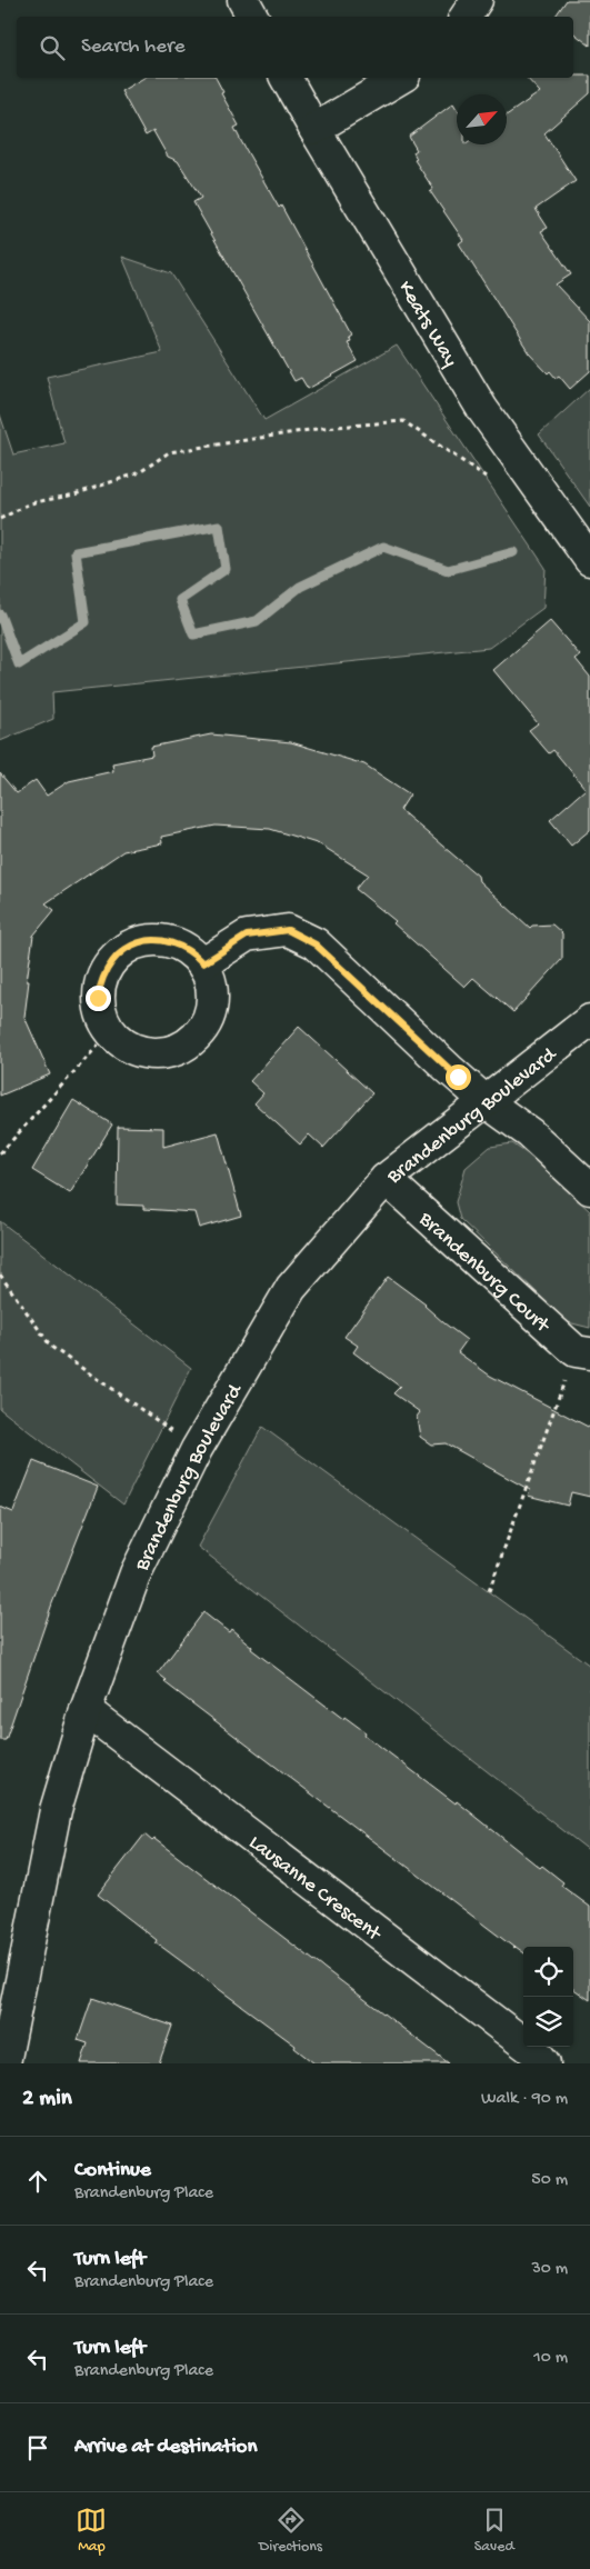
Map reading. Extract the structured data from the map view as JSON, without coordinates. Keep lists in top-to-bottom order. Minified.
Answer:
{"streets":{"street":["Keats Way","Brandenburg Boulevard","Brandenburg Court","Lausanne Crescent"]},"crossings":[["Brandenburg Boulevard","Brandenburg Court"],["Brandenburg Boulevard","Lausanne Crescent"]],"north":"top right","page":{"search":"Search here","heading":["2 min","Walk · 90 m"],"list":[["Continue","Brandenburg Place","50 m"],["Turn left","Brandenburg Place","30 m"],["Turn left","Brandenburg Place","10 m"],"Arrive at destination"],"nav":["Map","Directions","Saved"]}}
